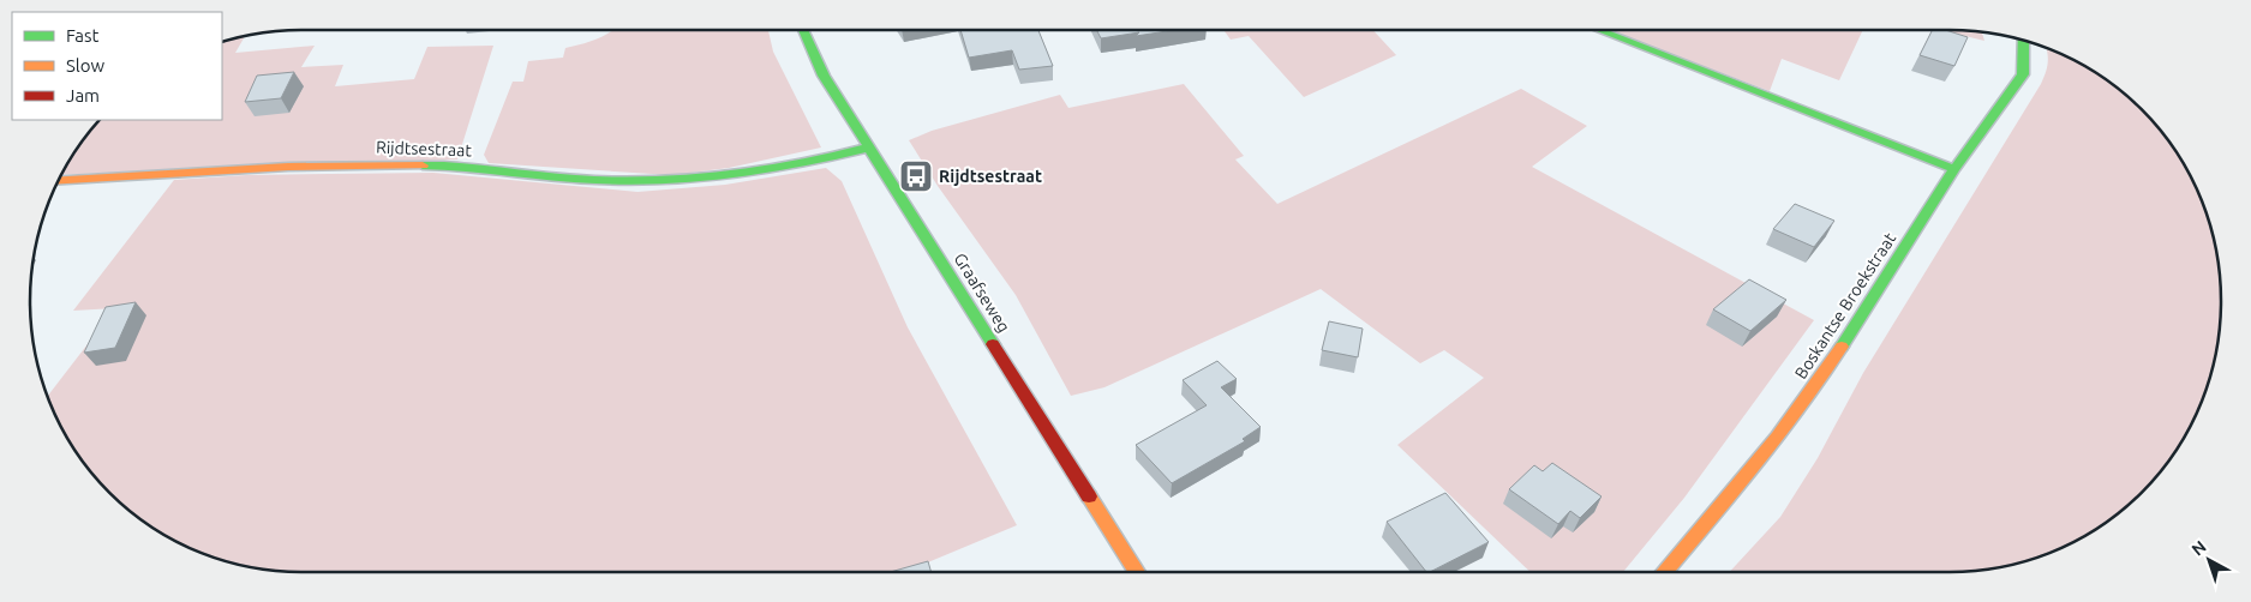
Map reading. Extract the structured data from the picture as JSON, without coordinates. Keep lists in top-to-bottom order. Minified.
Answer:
{"streets":{"street":["Rijdtsestraat","Graafseweg","Boskantse Broekstraat"]},"crossings":[["Rijdtsestraat","Graafseweg"]],"places":{"bus stop":["Rijdtsestraat"]},"legend":["Fast","Slow","Jam"],"north":"top left"}
